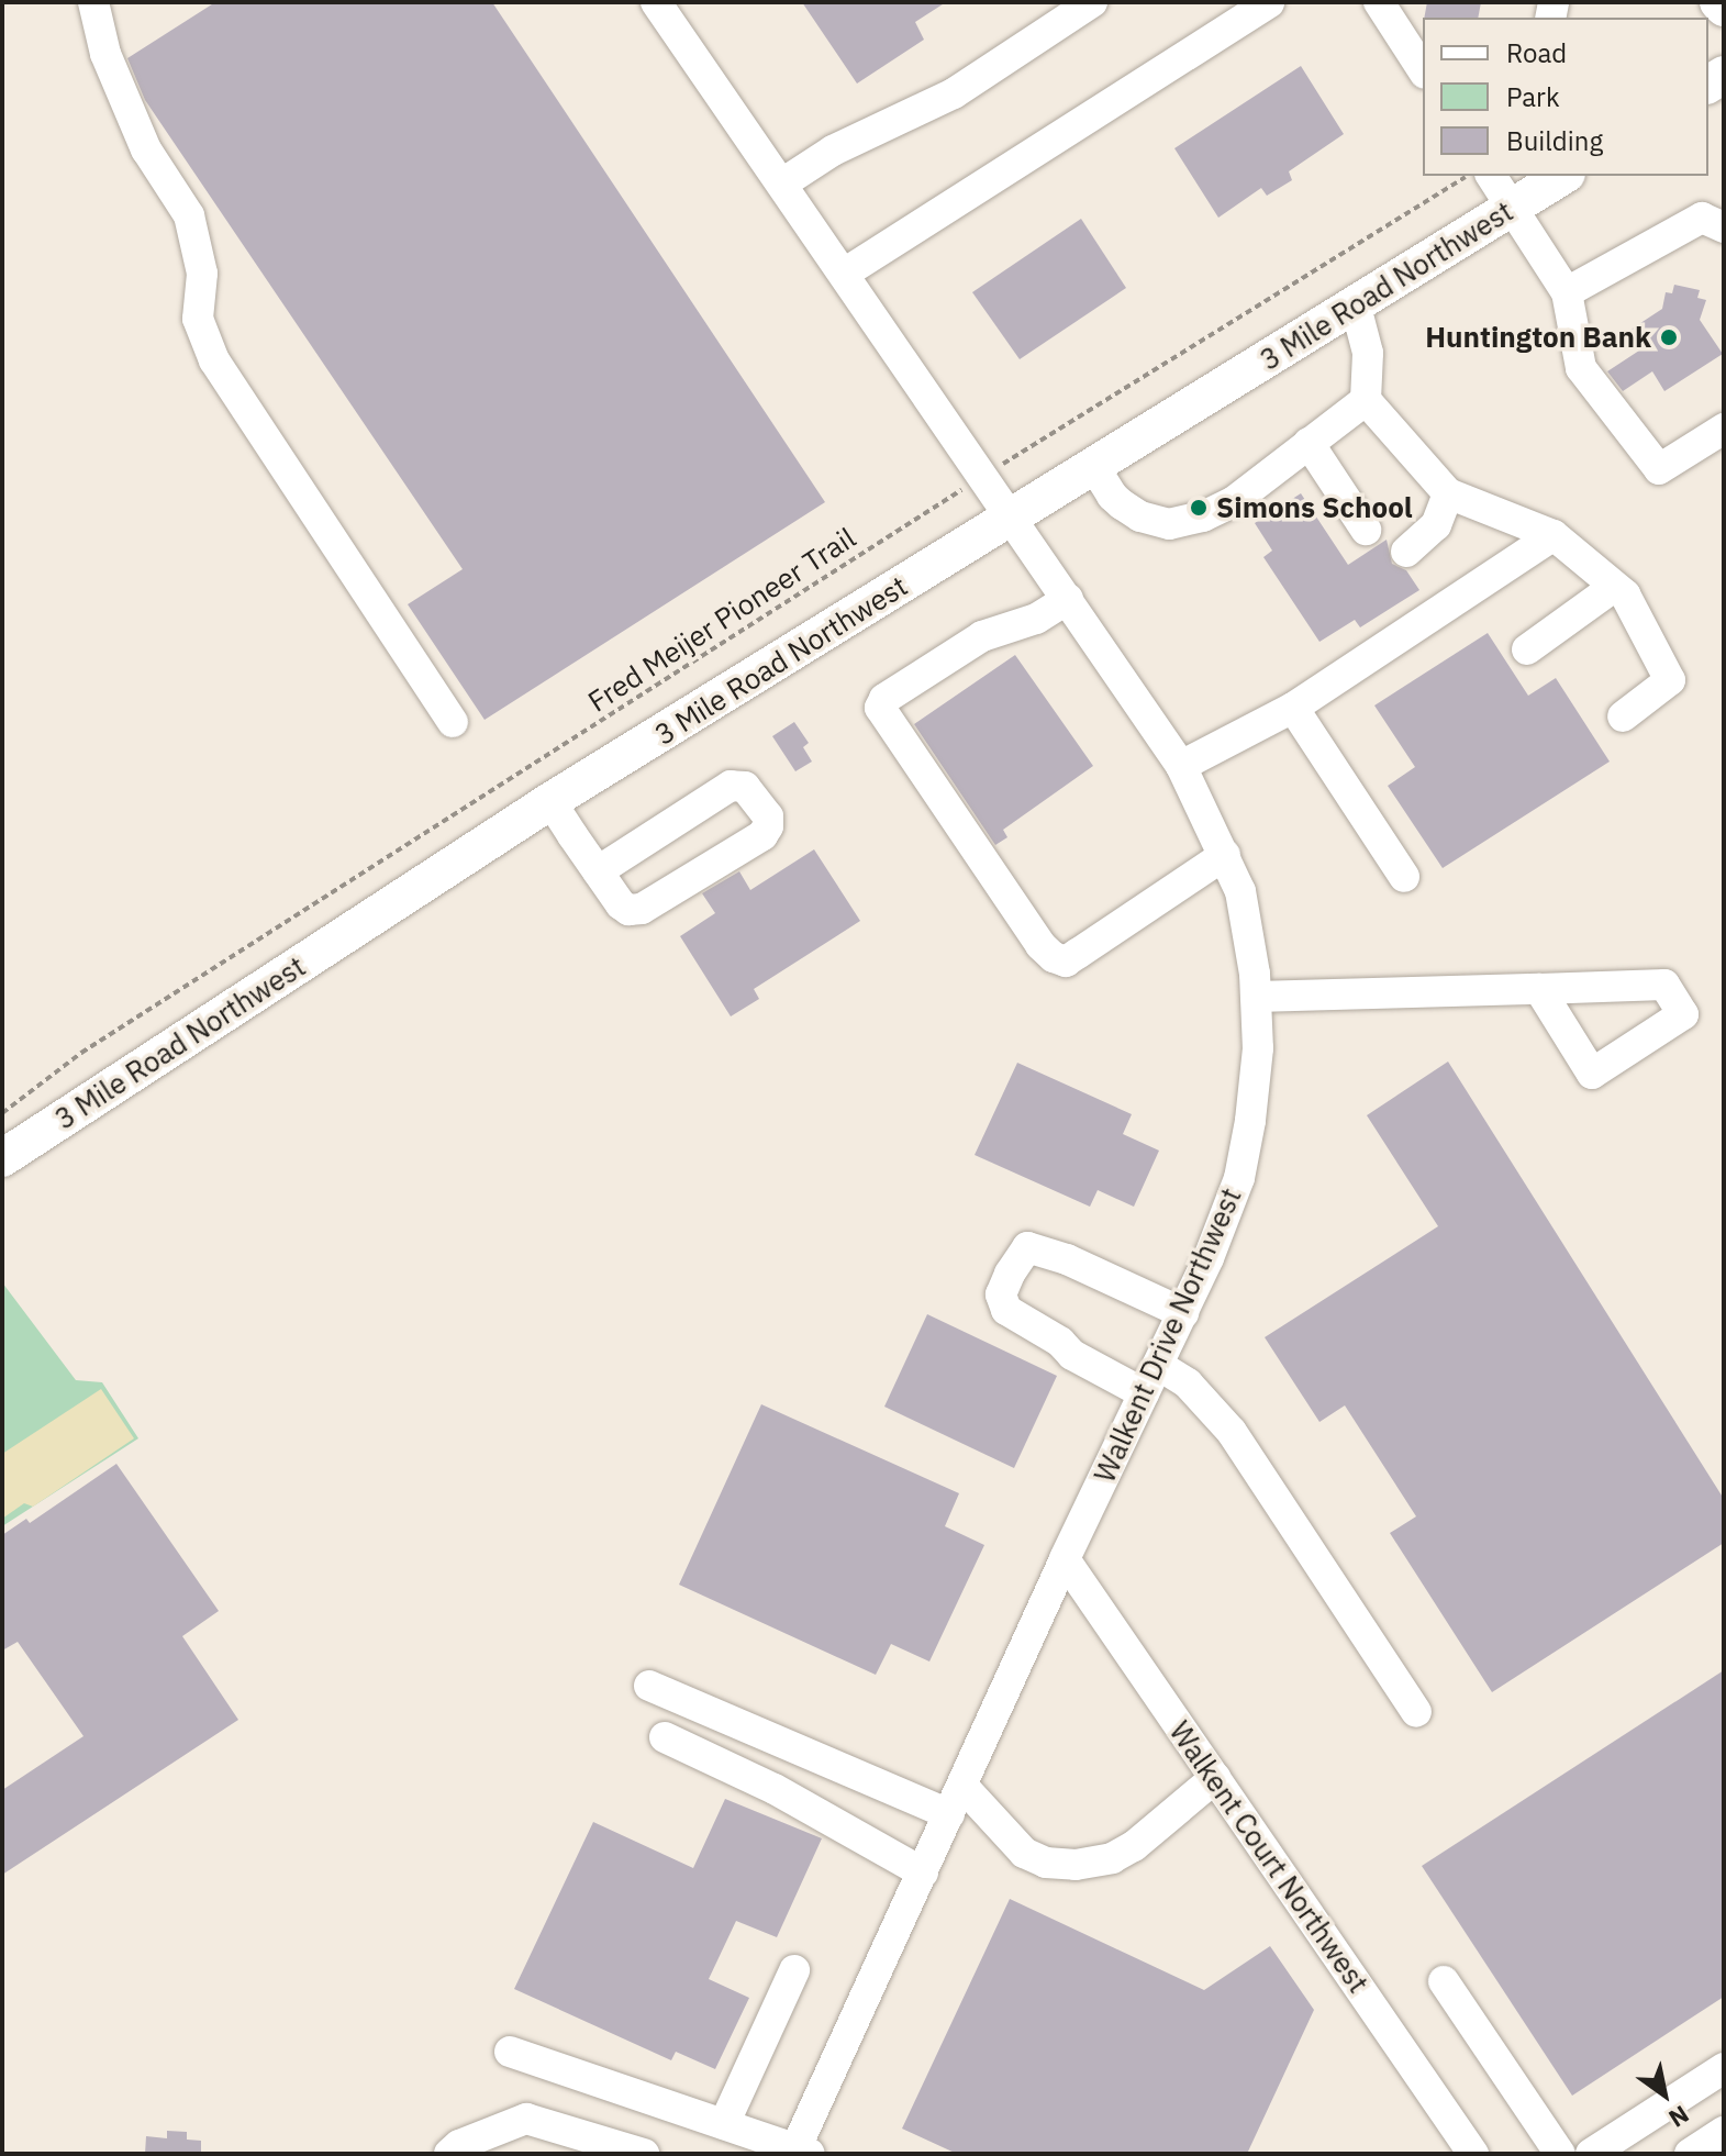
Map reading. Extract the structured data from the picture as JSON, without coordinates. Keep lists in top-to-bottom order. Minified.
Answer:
{"streets":{"main road":["3 Mile Road Northwest"],"street":["Walkent Drive Northwest","Walkent Court Northwest"],"path":["Fred Meijer Pioneer Trail"]},"crossings":[["3 Mile Road Northwest","Walkent Drive Northwest"],["Fred Meijer Pioneer Trail","Walkent Drive Northwest"],["Walkent Drive Northwest","Walkent Court Northwest"]],"places":["Huntington Bank","Simons School"],"legend":["Road","Park","Building"],"north":"bottom right"}
